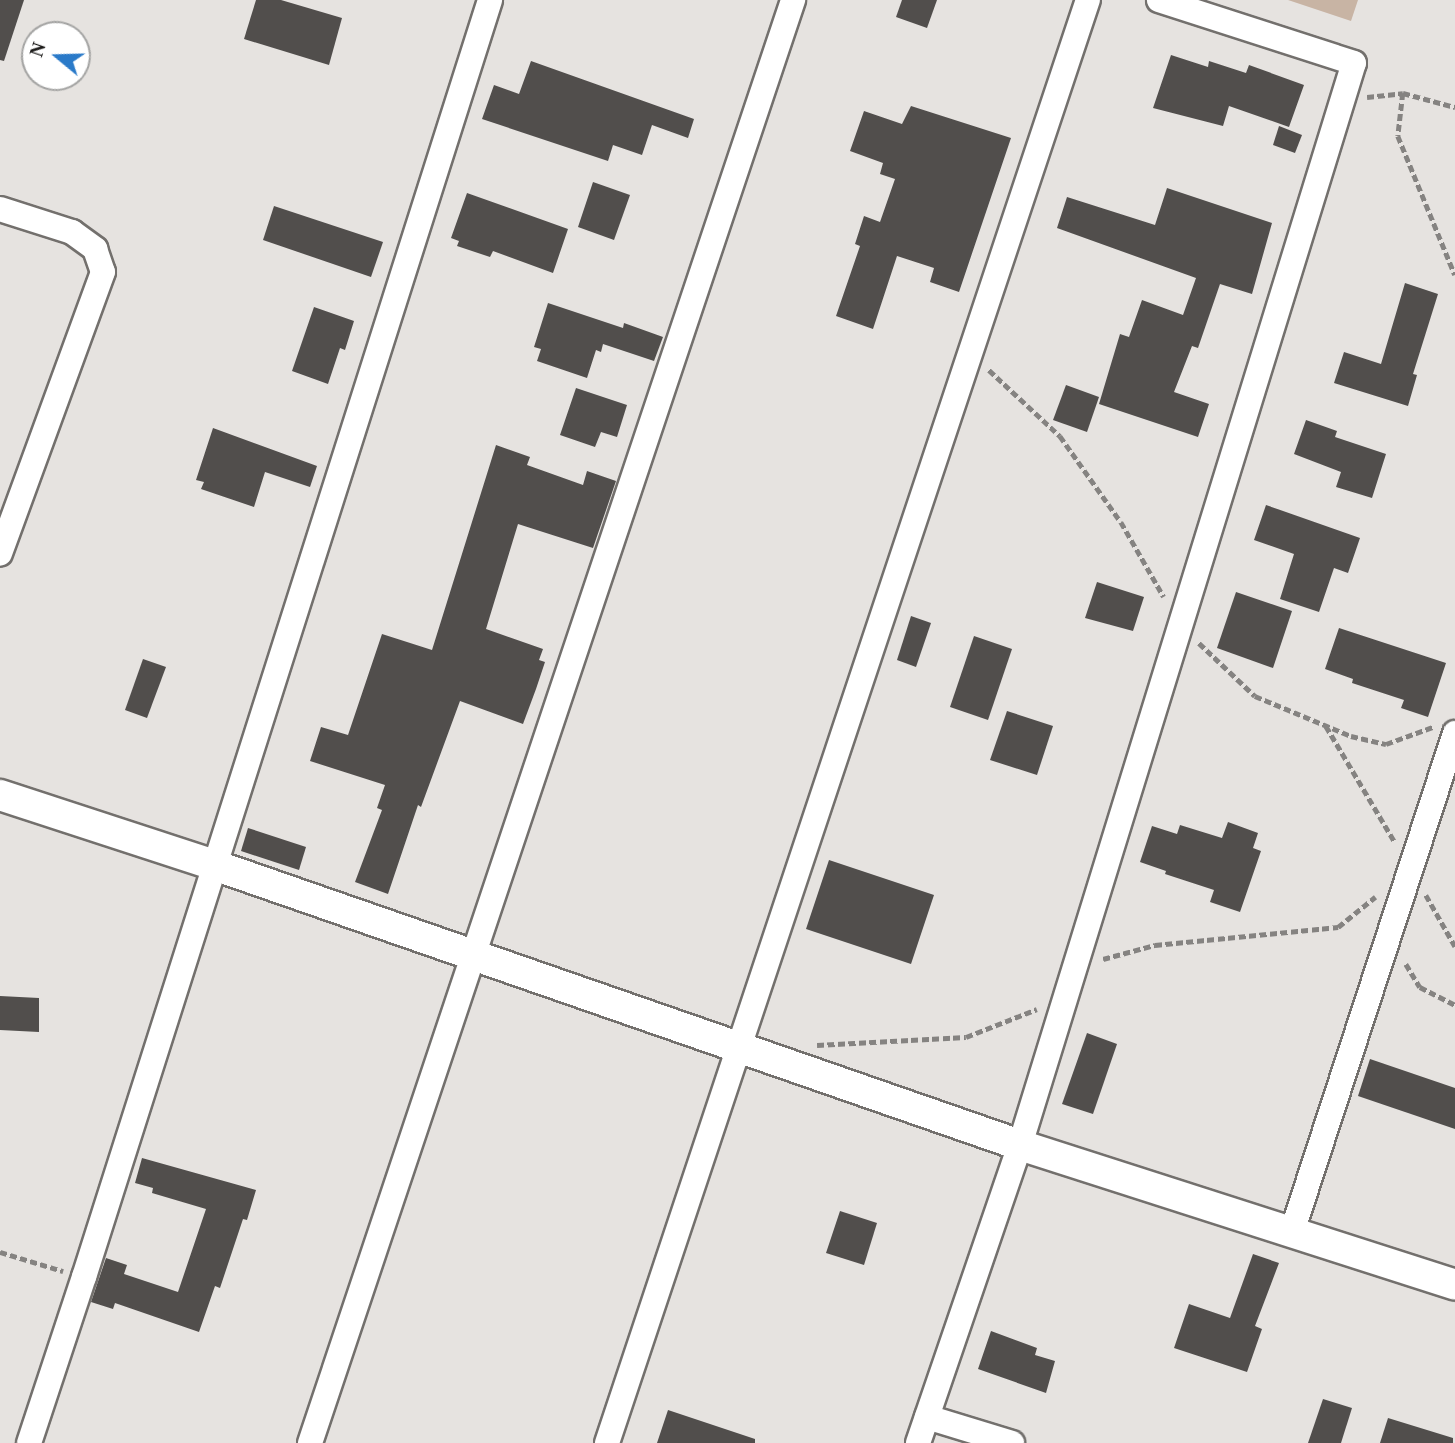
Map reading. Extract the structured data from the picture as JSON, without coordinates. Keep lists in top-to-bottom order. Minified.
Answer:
{"north":"left"}
